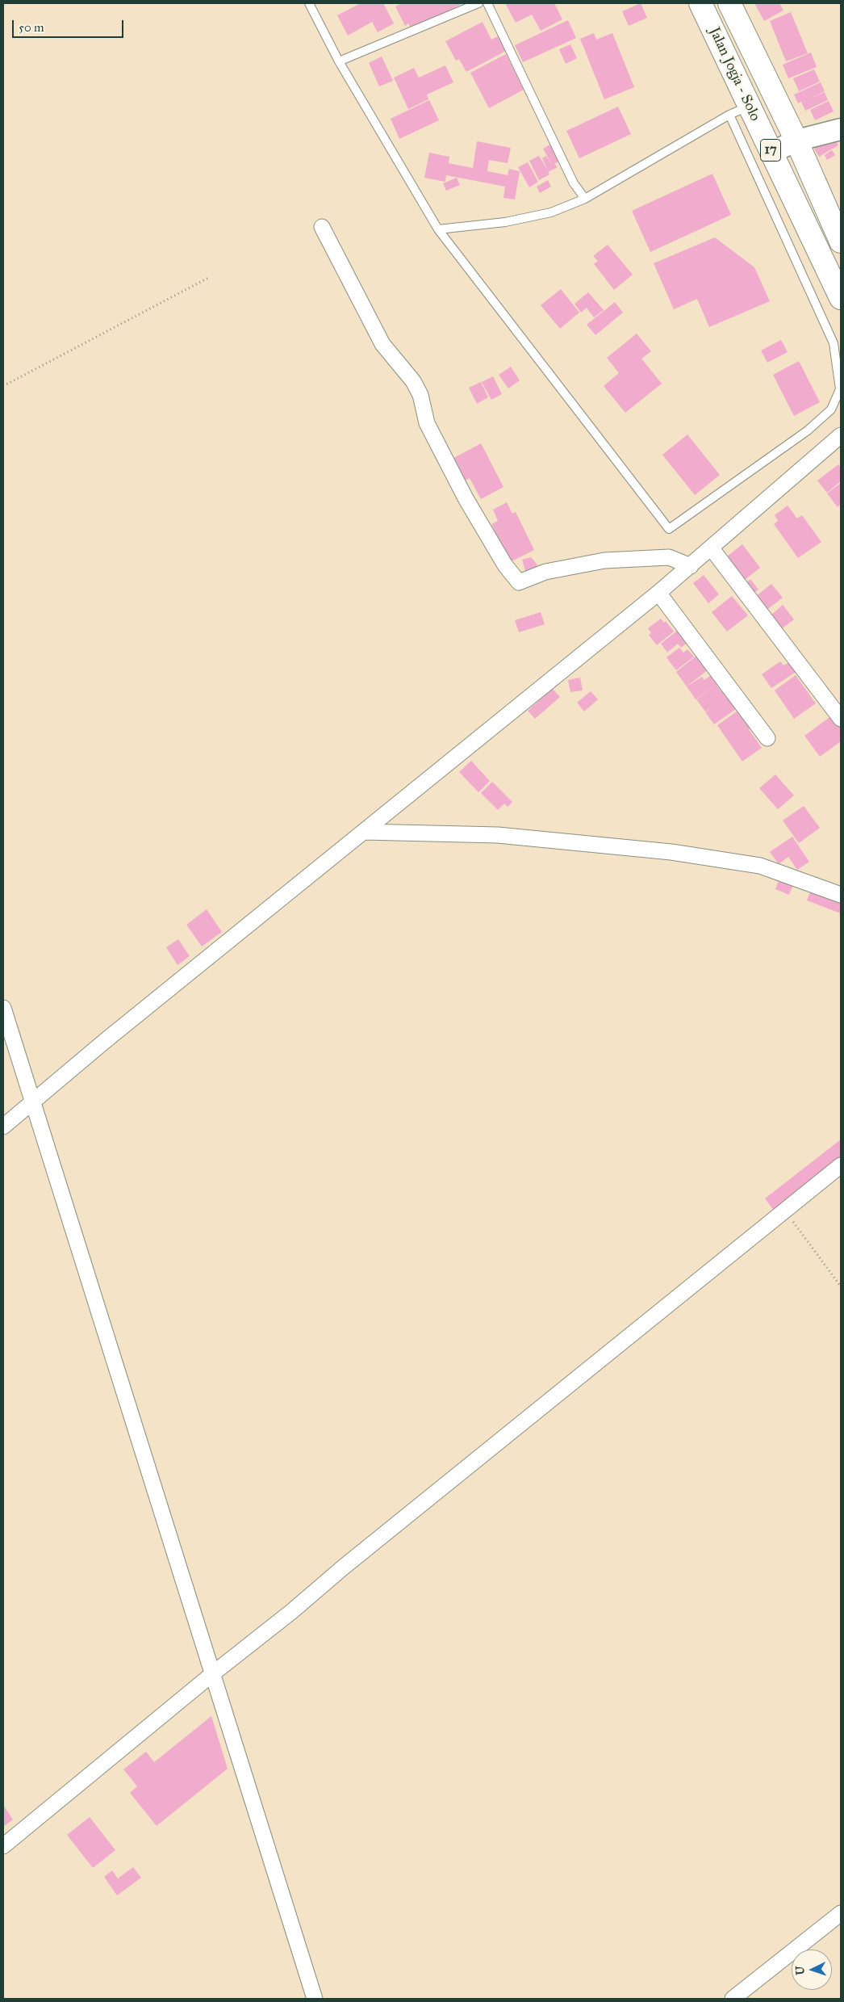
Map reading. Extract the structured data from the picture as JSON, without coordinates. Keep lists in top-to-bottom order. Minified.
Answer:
{"streets":{"highway":["Jalan Jogja - Solo","17"]},"scale_bar":"50 m","north":"left"}
